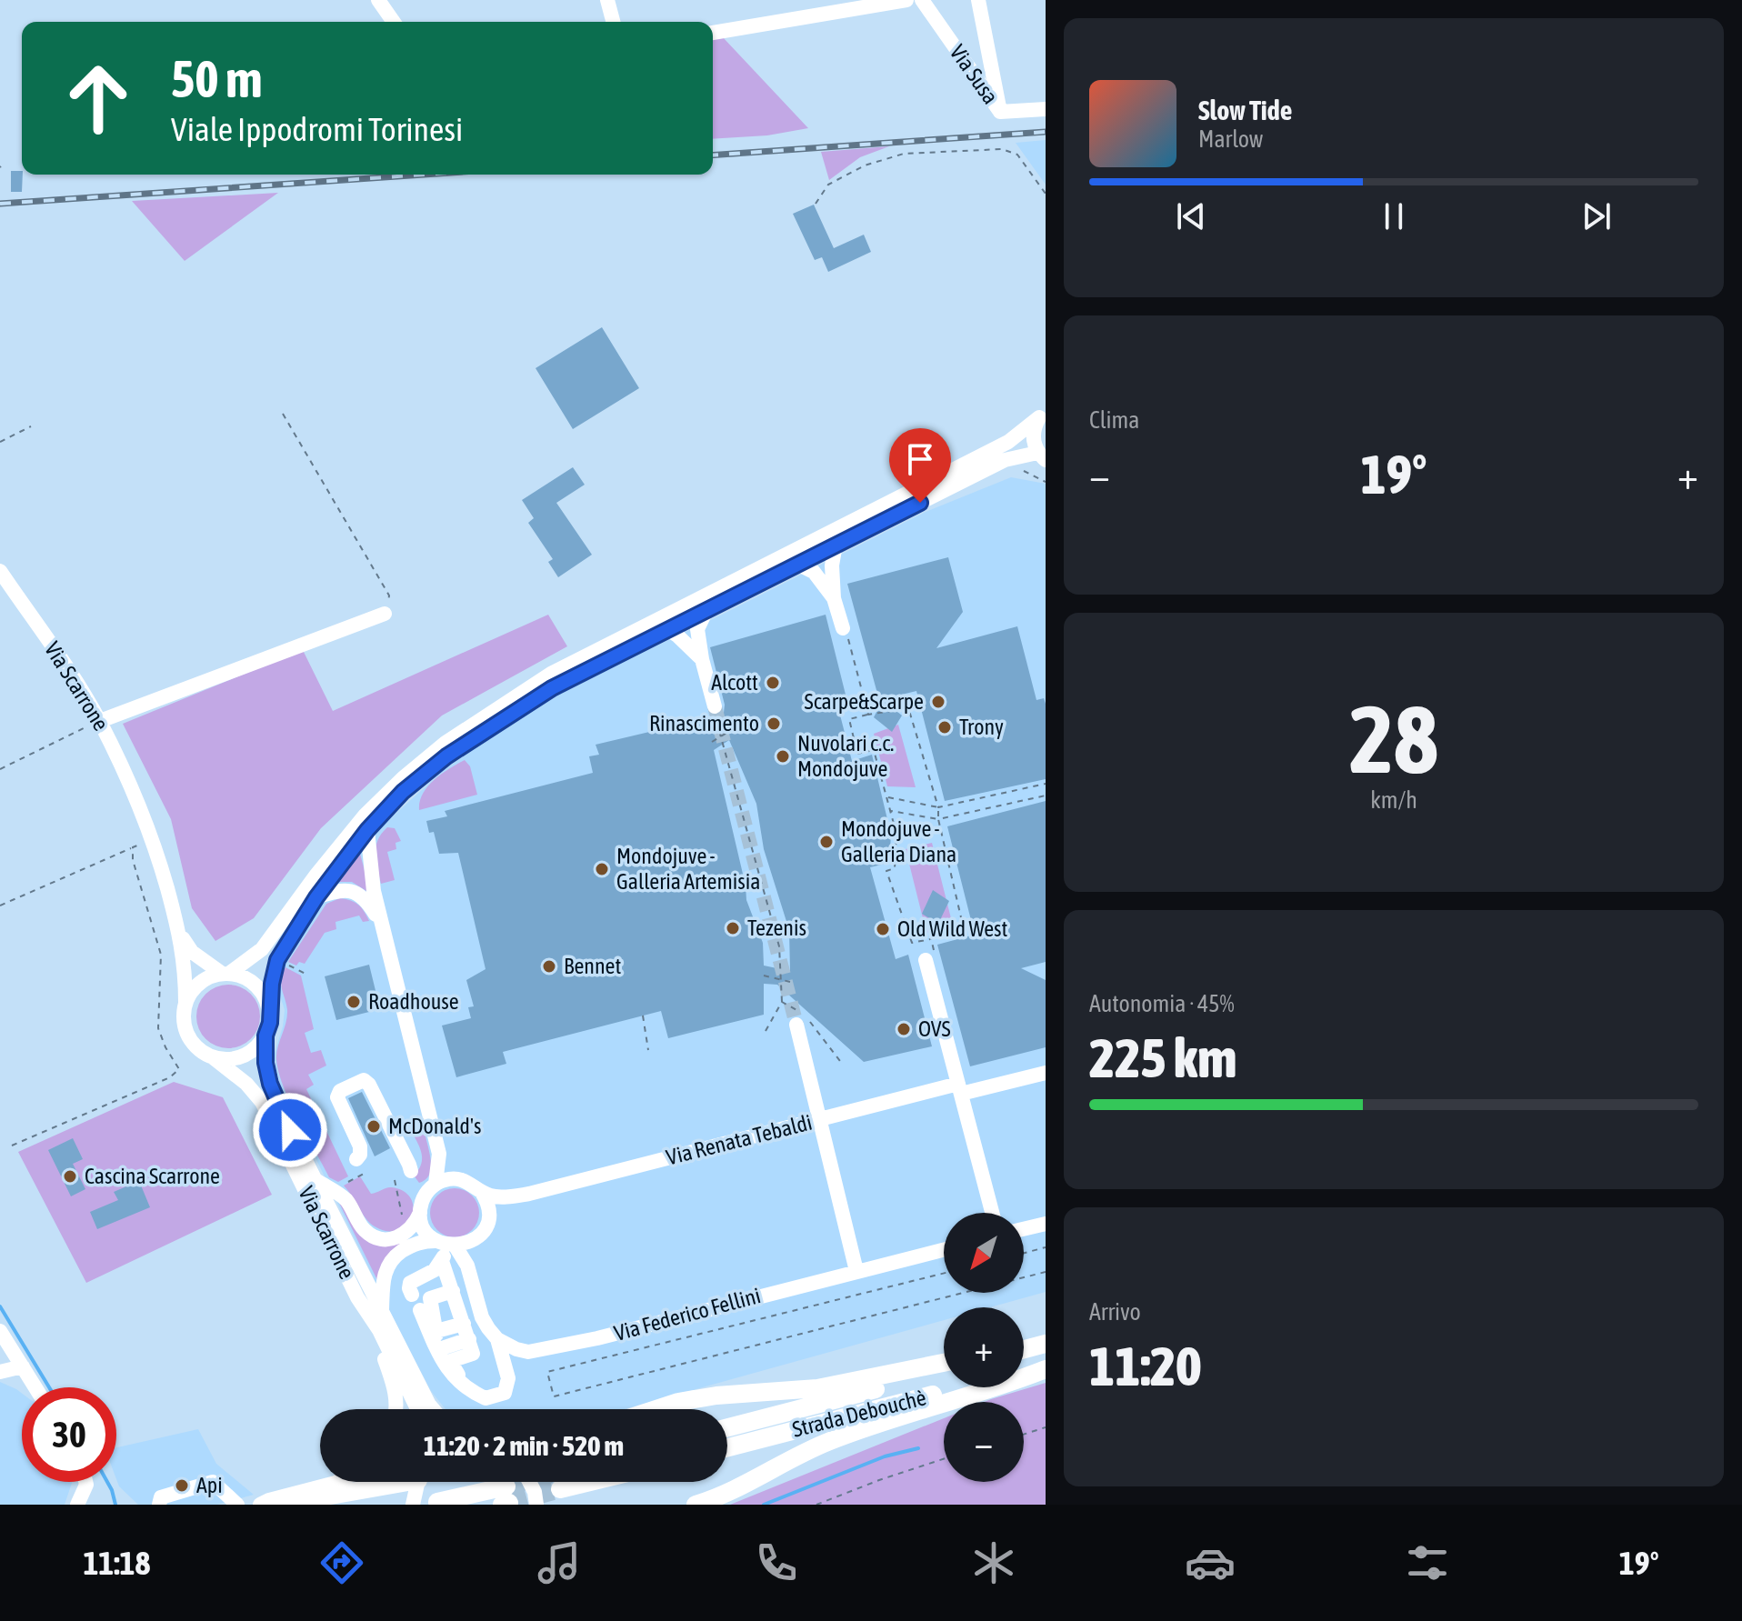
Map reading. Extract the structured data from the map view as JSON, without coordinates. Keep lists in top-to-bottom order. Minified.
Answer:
{"streets":{"main road":["Strada Debouchè"],"street":["Via Susa","Via Scarrone","Via Renata Tebaldi","Via Federico Fellini"]},"crossings":[["Via Scarrone","Via Renata Tebaldi"]],"places":["Alcott","Scarpe&Scarpe","Rinascimento","Trony","Nuvolari c.c. Mondojuve","Mondojuve - Galleria Diana","Mondojuve - Galleria Artemisia","Tezenis","Old Wild West","Bennet","Roadhouse","OVS","McDonald's","Cascina Scarrone","Api"],"north":"bottom left","page":{"turn":["50 m","Viale Ippodromi Torinesi"],"song":["Slow Tide","Marlow"],"tile":["Clima",["28","km/h"],["Autonomia · 45%","225 km"],["Arrivo","11:20"]],"heat":["−","19°","+"],"map_buttons":["+","−"],"limit":"30","trip":"11:20 · 2 min · 520 m","tabs":["11:18","19°"]}}
